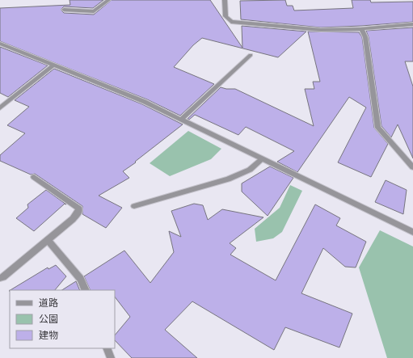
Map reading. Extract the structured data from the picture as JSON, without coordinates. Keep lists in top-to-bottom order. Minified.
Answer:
{"legend":["道路","公園","建物"]}
